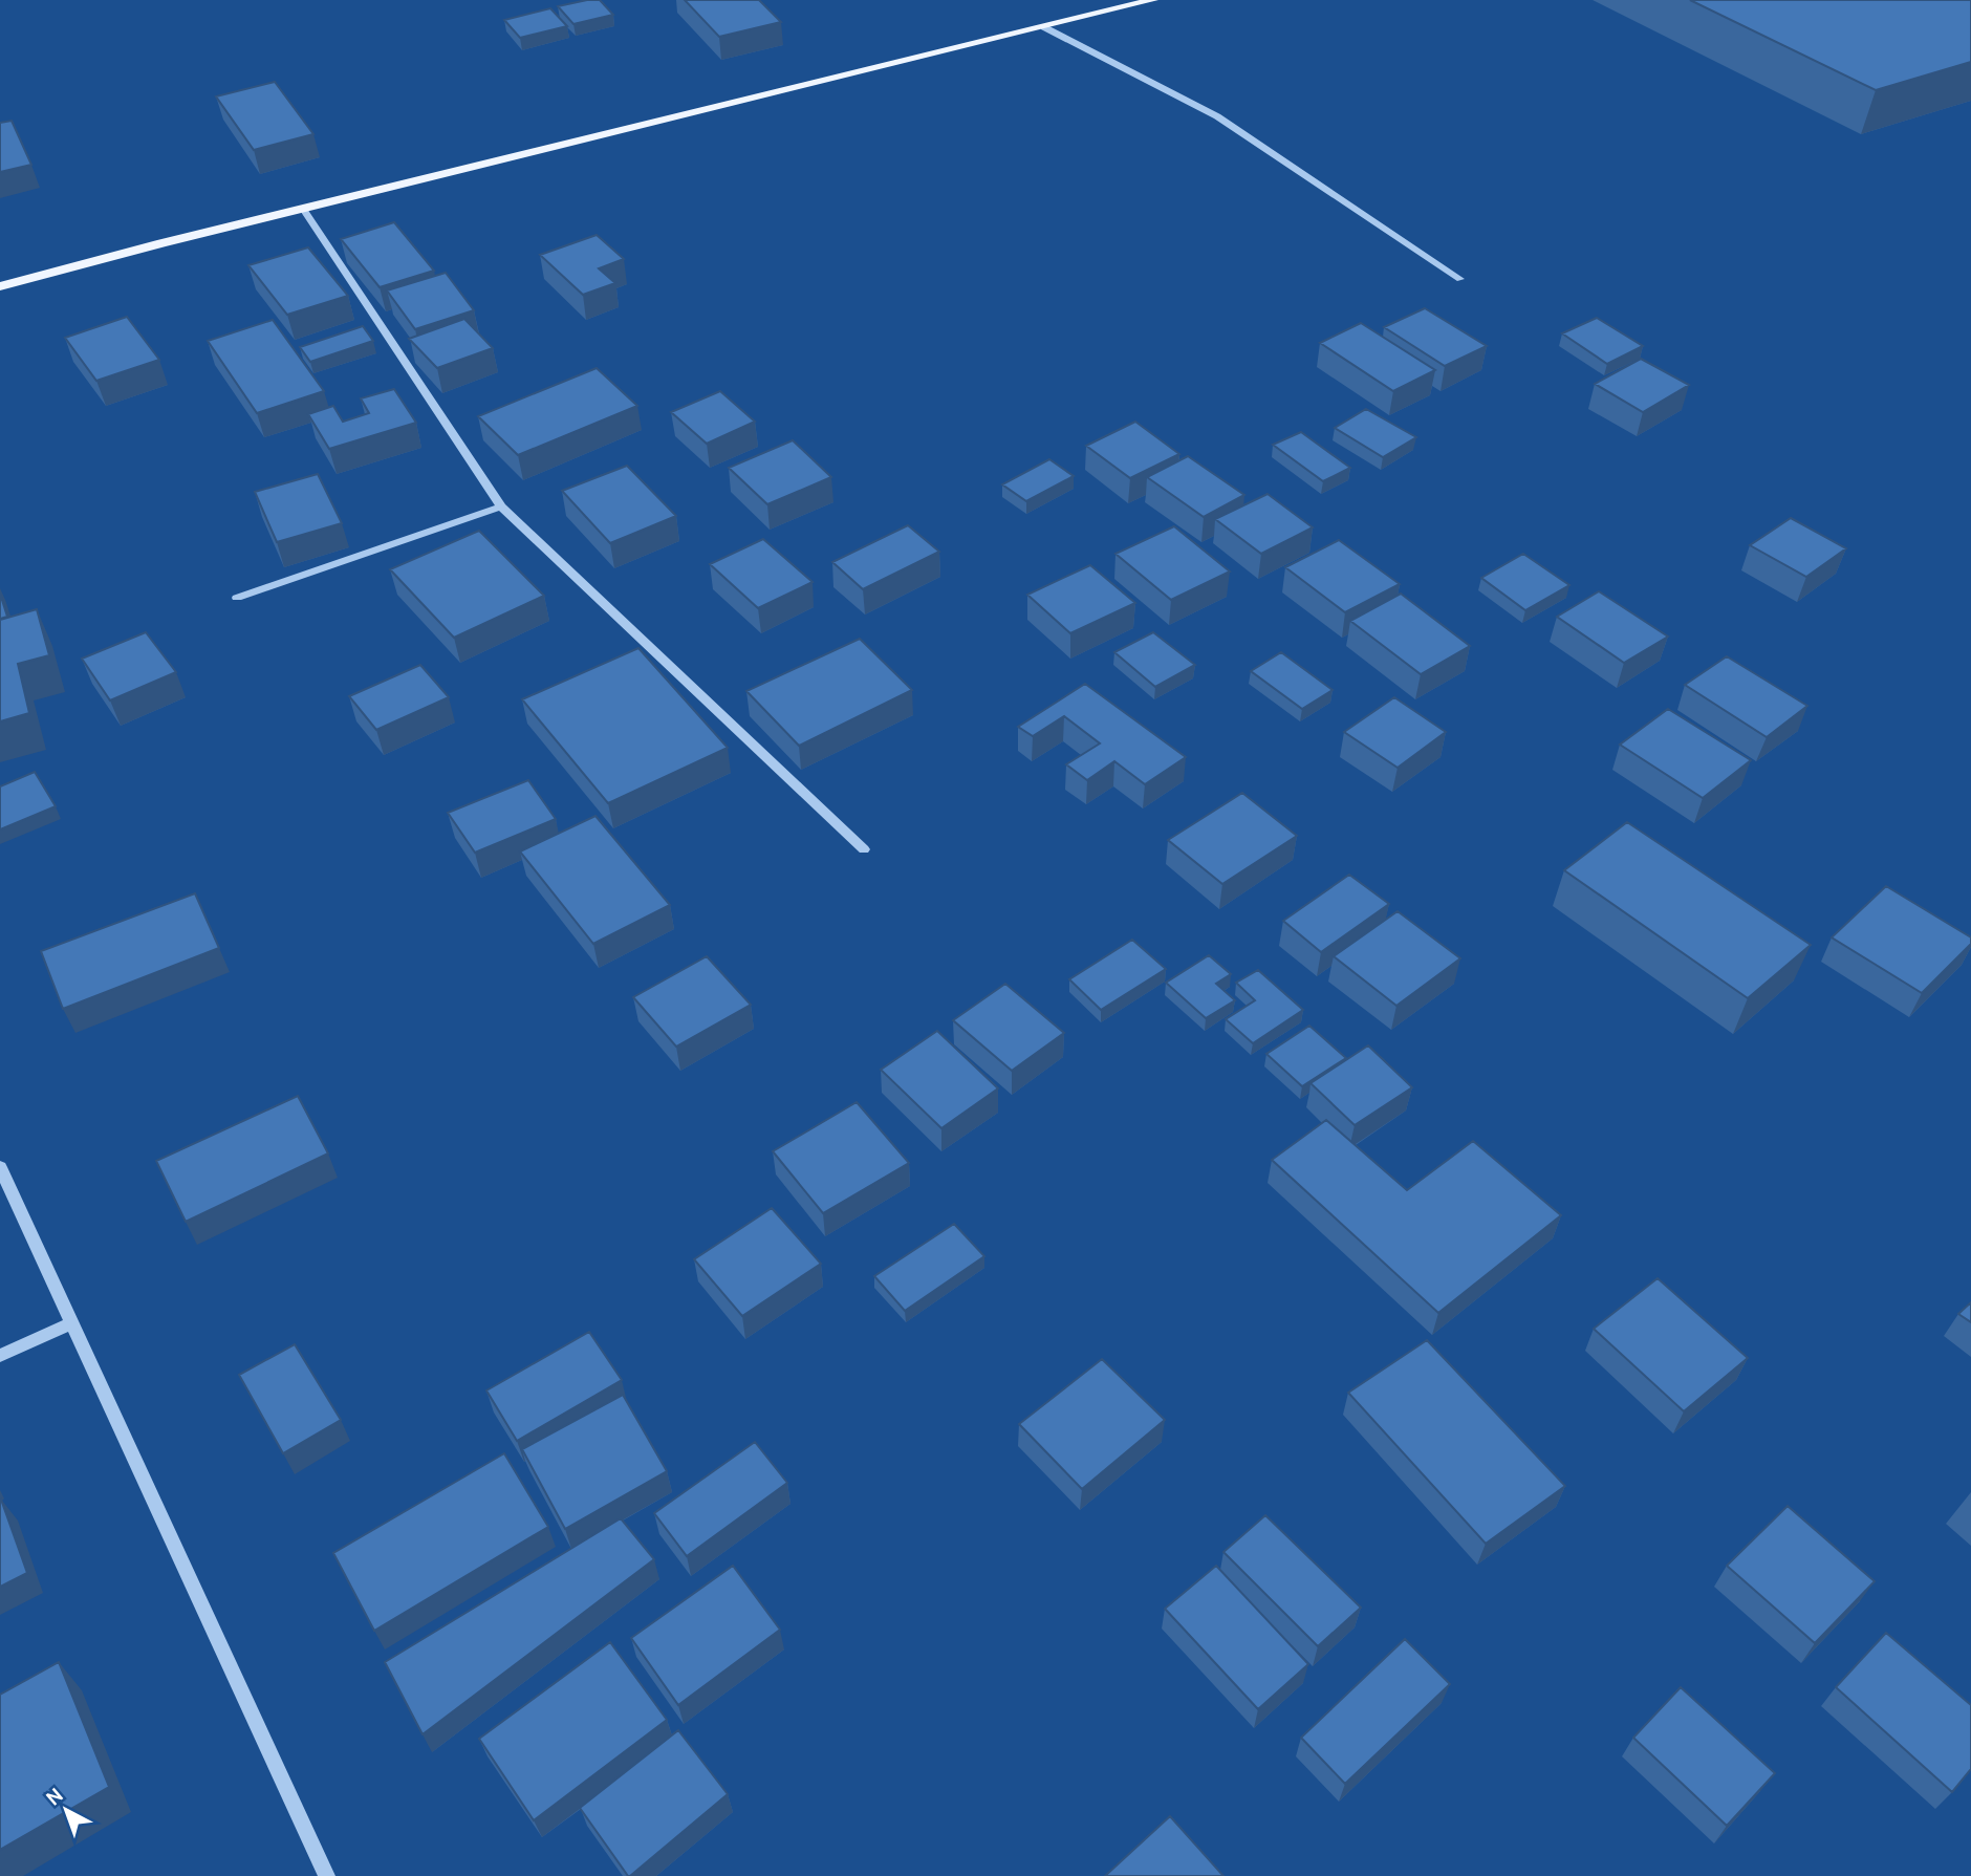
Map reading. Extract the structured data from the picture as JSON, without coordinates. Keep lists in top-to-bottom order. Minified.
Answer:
{"north":"top left"}
